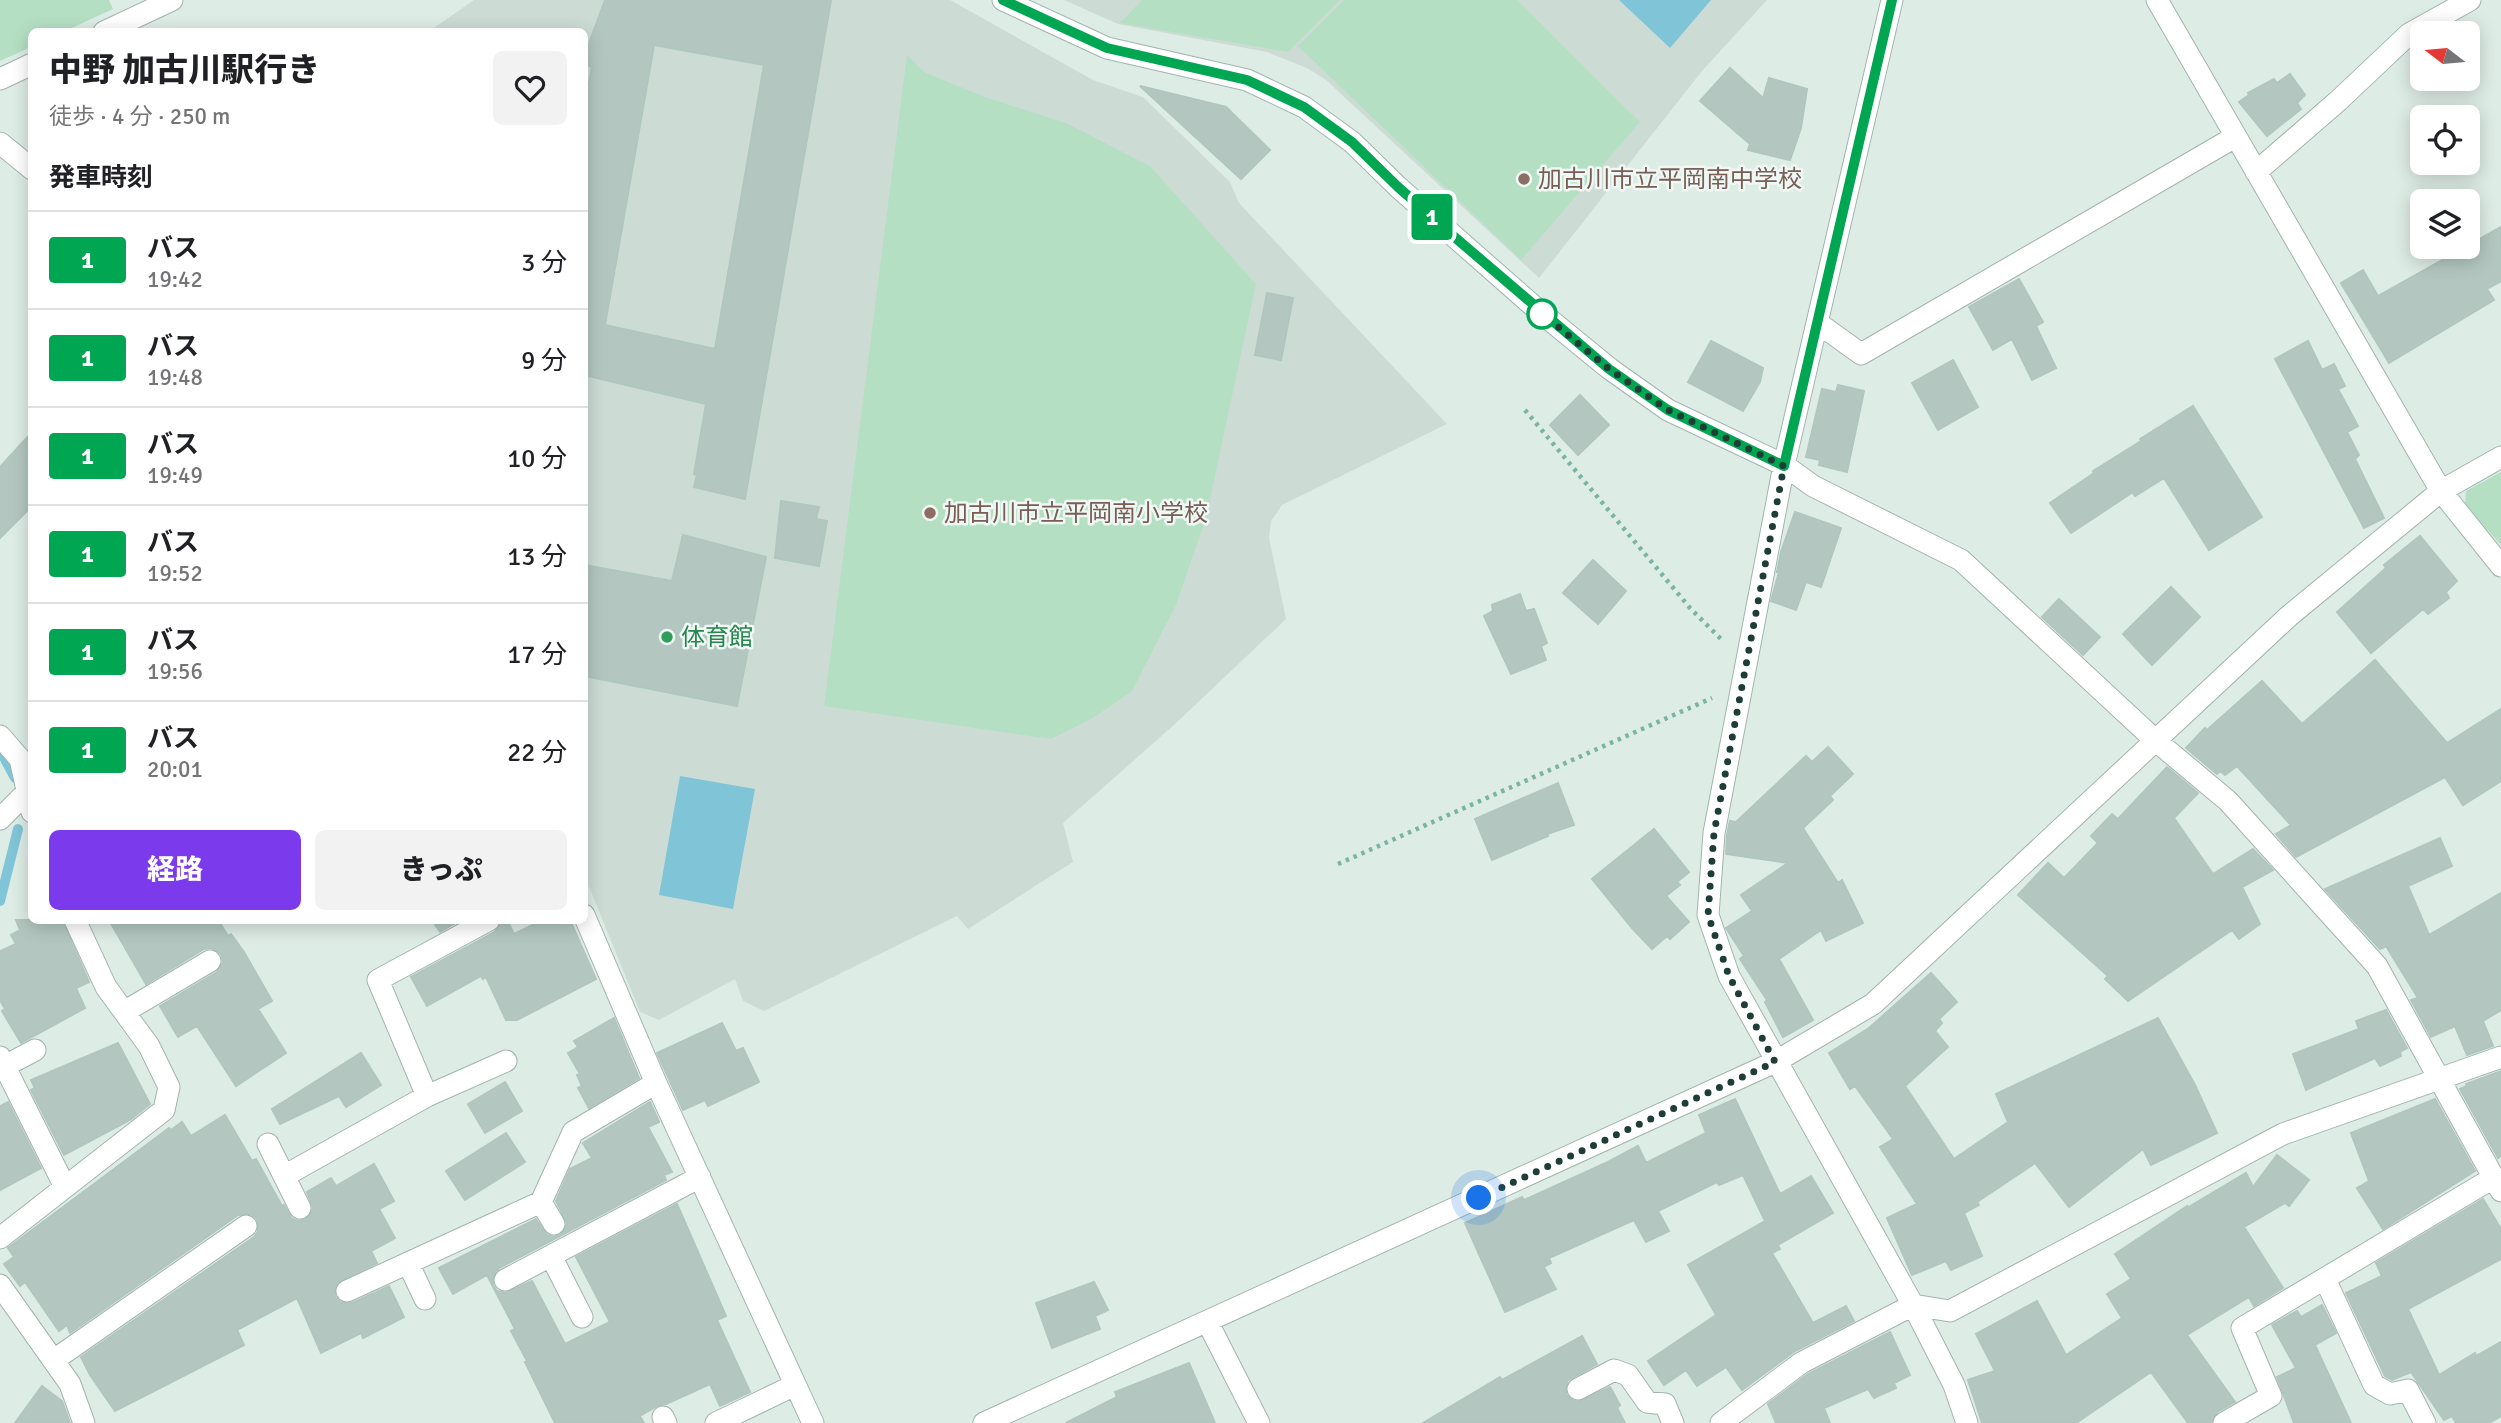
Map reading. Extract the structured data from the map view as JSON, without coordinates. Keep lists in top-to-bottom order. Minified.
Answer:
{"places":["加古川市立平岡南中学校","加古川市立平岡南小学校","体育館"],"lines":["bus line 1"],"north":"left","page":{"on_map":"1","heading":[["中野 加古川駅行き","徒歩 · 4 分 · 250 m"],"発車時刻"],"list":[{"mark":"1","name":"バス","note":"19:42","value":"3 分"},{"mark":"1","name":"バス","note":"19:48","value":"9 分"},{"mark":"1","name":"バス","note":"19:49","value":"10 分"},{"mark":"1","name":"バス","note":"19:52","value":"13 分"},{"mark":"1","name":"バス","note":"19:56","value":"17 分"},{"mark":"1","name":"バス","note":"20:01","value":"22 分"}],"buttons":["経路","きっぷ"]}}
